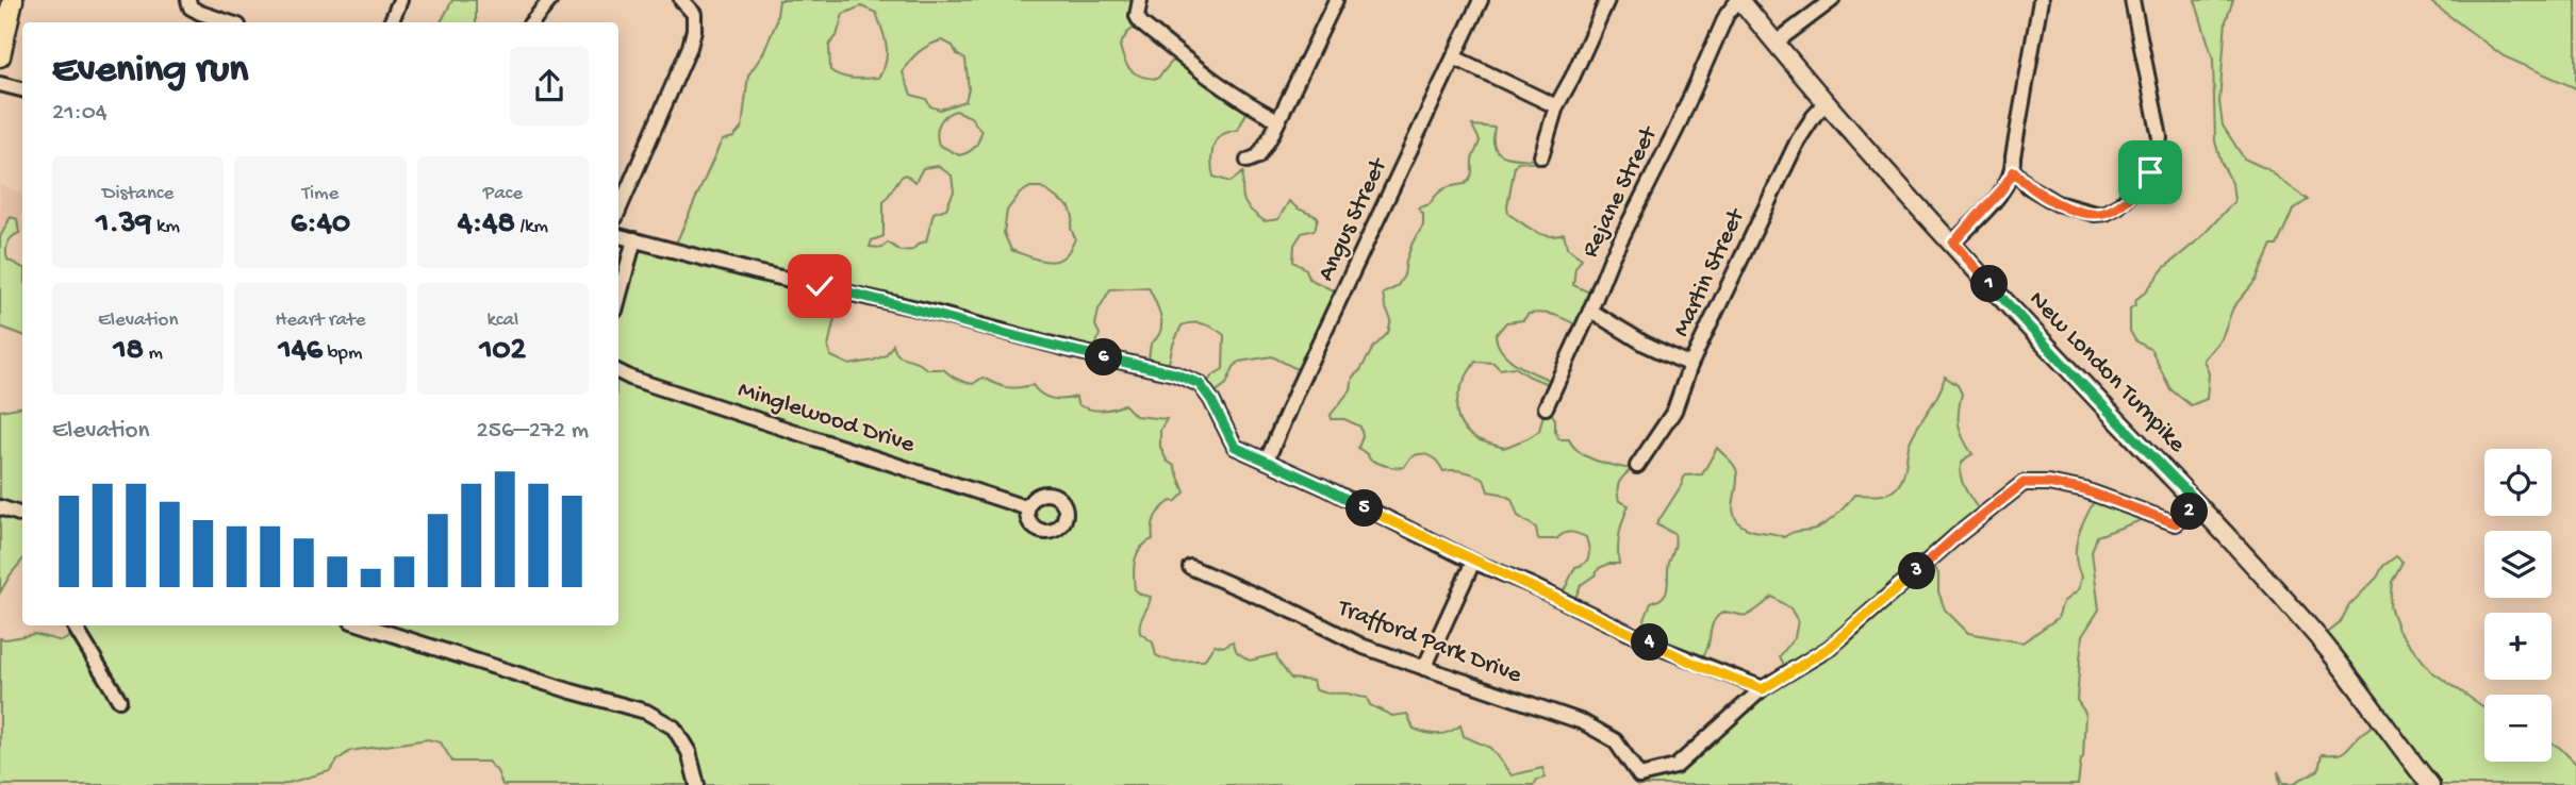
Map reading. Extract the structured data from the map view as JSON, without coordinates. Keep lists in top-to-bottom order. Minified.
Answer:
{"streets":{"main road":["New London Turnpike"],"street":["Rejane Street","Angus Street","Martin Street","Minglewood Drive","Trafford Park Drive"]},"crossings":[["Rejane Street","New London Turnpike"],["Martin Street","New London Turnpike"]],"page":{"heading":["Evening run","21:04"],"stats":[["Distance","1.39 km"],["Time","6:40"],["Pace","4:48 /km"],["Elevation","18 m"],["Heart rate","146 bpm"],["kcal","102"]],"pins":["1","6","5","2","3","4"],"chart":["Elevation","256–272 m"],"map_buttons":["+","−"]}}
